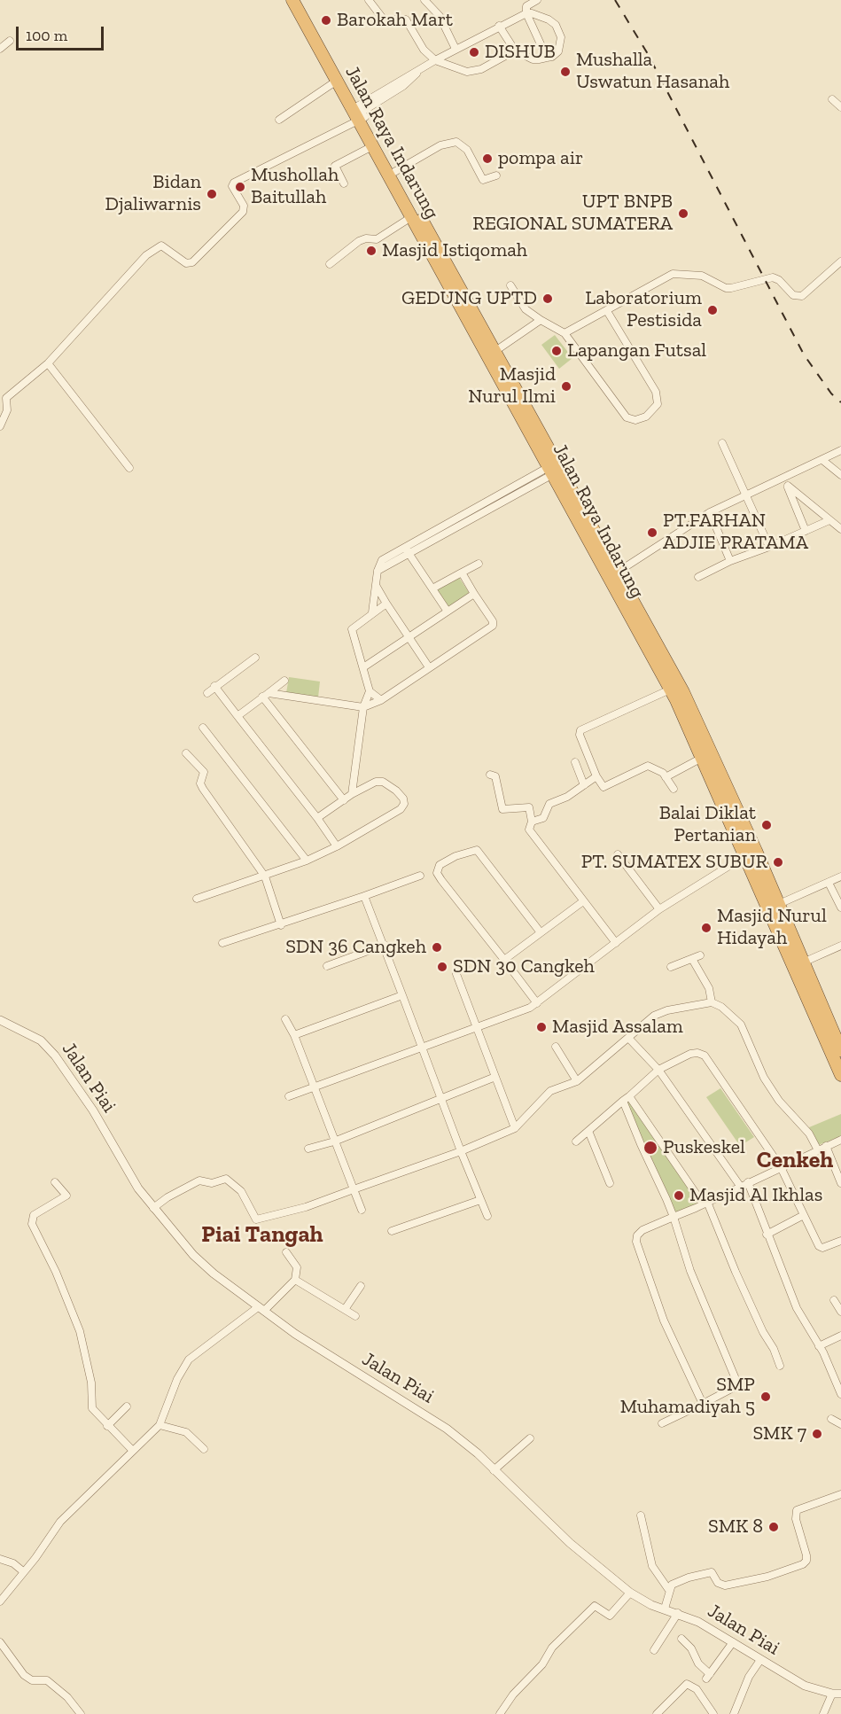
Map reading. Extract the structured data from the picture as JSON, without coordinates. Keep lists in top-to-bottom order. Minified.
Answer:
{"streets":{"highway":["Jalan Raya Indarung"],"street":["Jalan Piai"]},"districts":["Cenkeh","Piai Tangah"],"places":["Barokah Mart","DISHUB","Mushalla Uswatun Hasanah","pompa air","Mushollah Baitullah","Bidan Djaliwarnis","UPT BNPB REGIONAL SUMATERA","Masjid Istiqomah","GEDUNG UPTD","Laboratorium Pestisida","Lapangan Futsal","Masjid Nurul Ilmi","PT.FARHAN ADJIE PRATAMA","Balai Diklat Pertanian","PT. SUMATEX SUBUR","Masjid Nurul Hidayah","SDN 36 Cangkeh","SDN 30 Cangkeh","Masjid Assalam","Puskeskel","Masjid Al Ikhlas","SMP Muhamadiyah 5","SMK 7","SMK 8"],"scale_bar":"100 m"}
